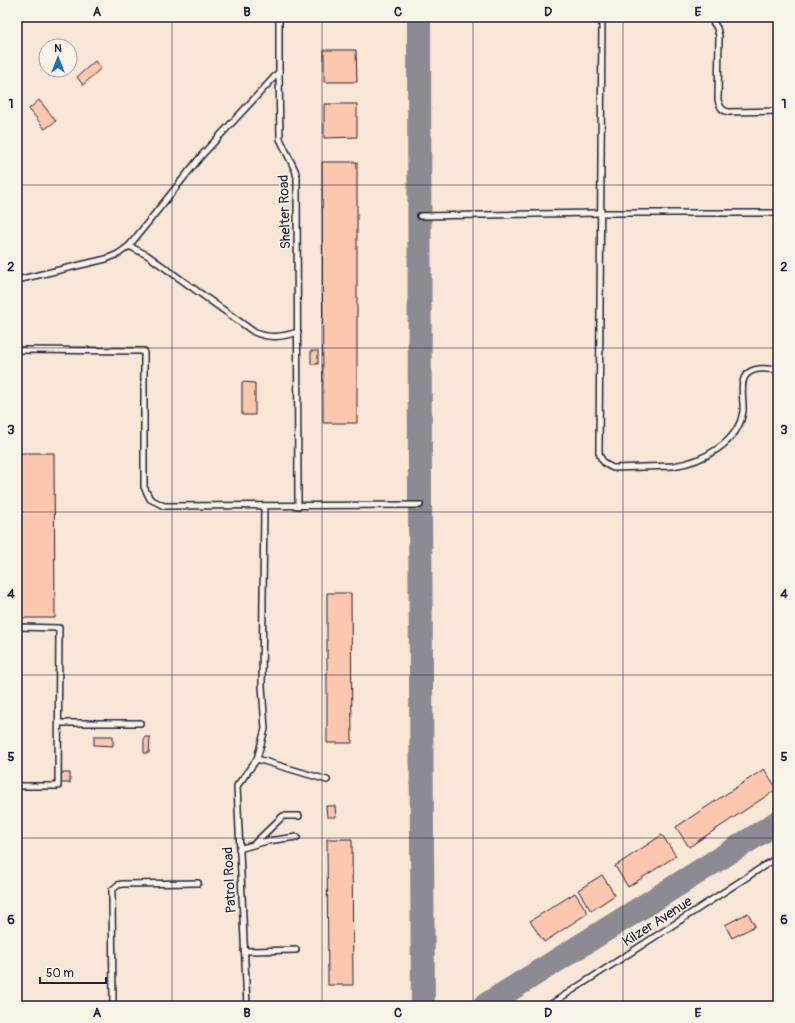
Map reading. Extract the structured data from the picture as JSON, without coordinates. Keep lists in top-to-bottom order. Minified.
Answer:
{"streets":{"lane":["Shelter Road","Patrol Road","Kilzer Avenue"]},"scale_bar":"50 m","north":"top","grid":{"columns":["A","B","C","D","E"],"rows":["1","2","3","4","5","6"]}}
